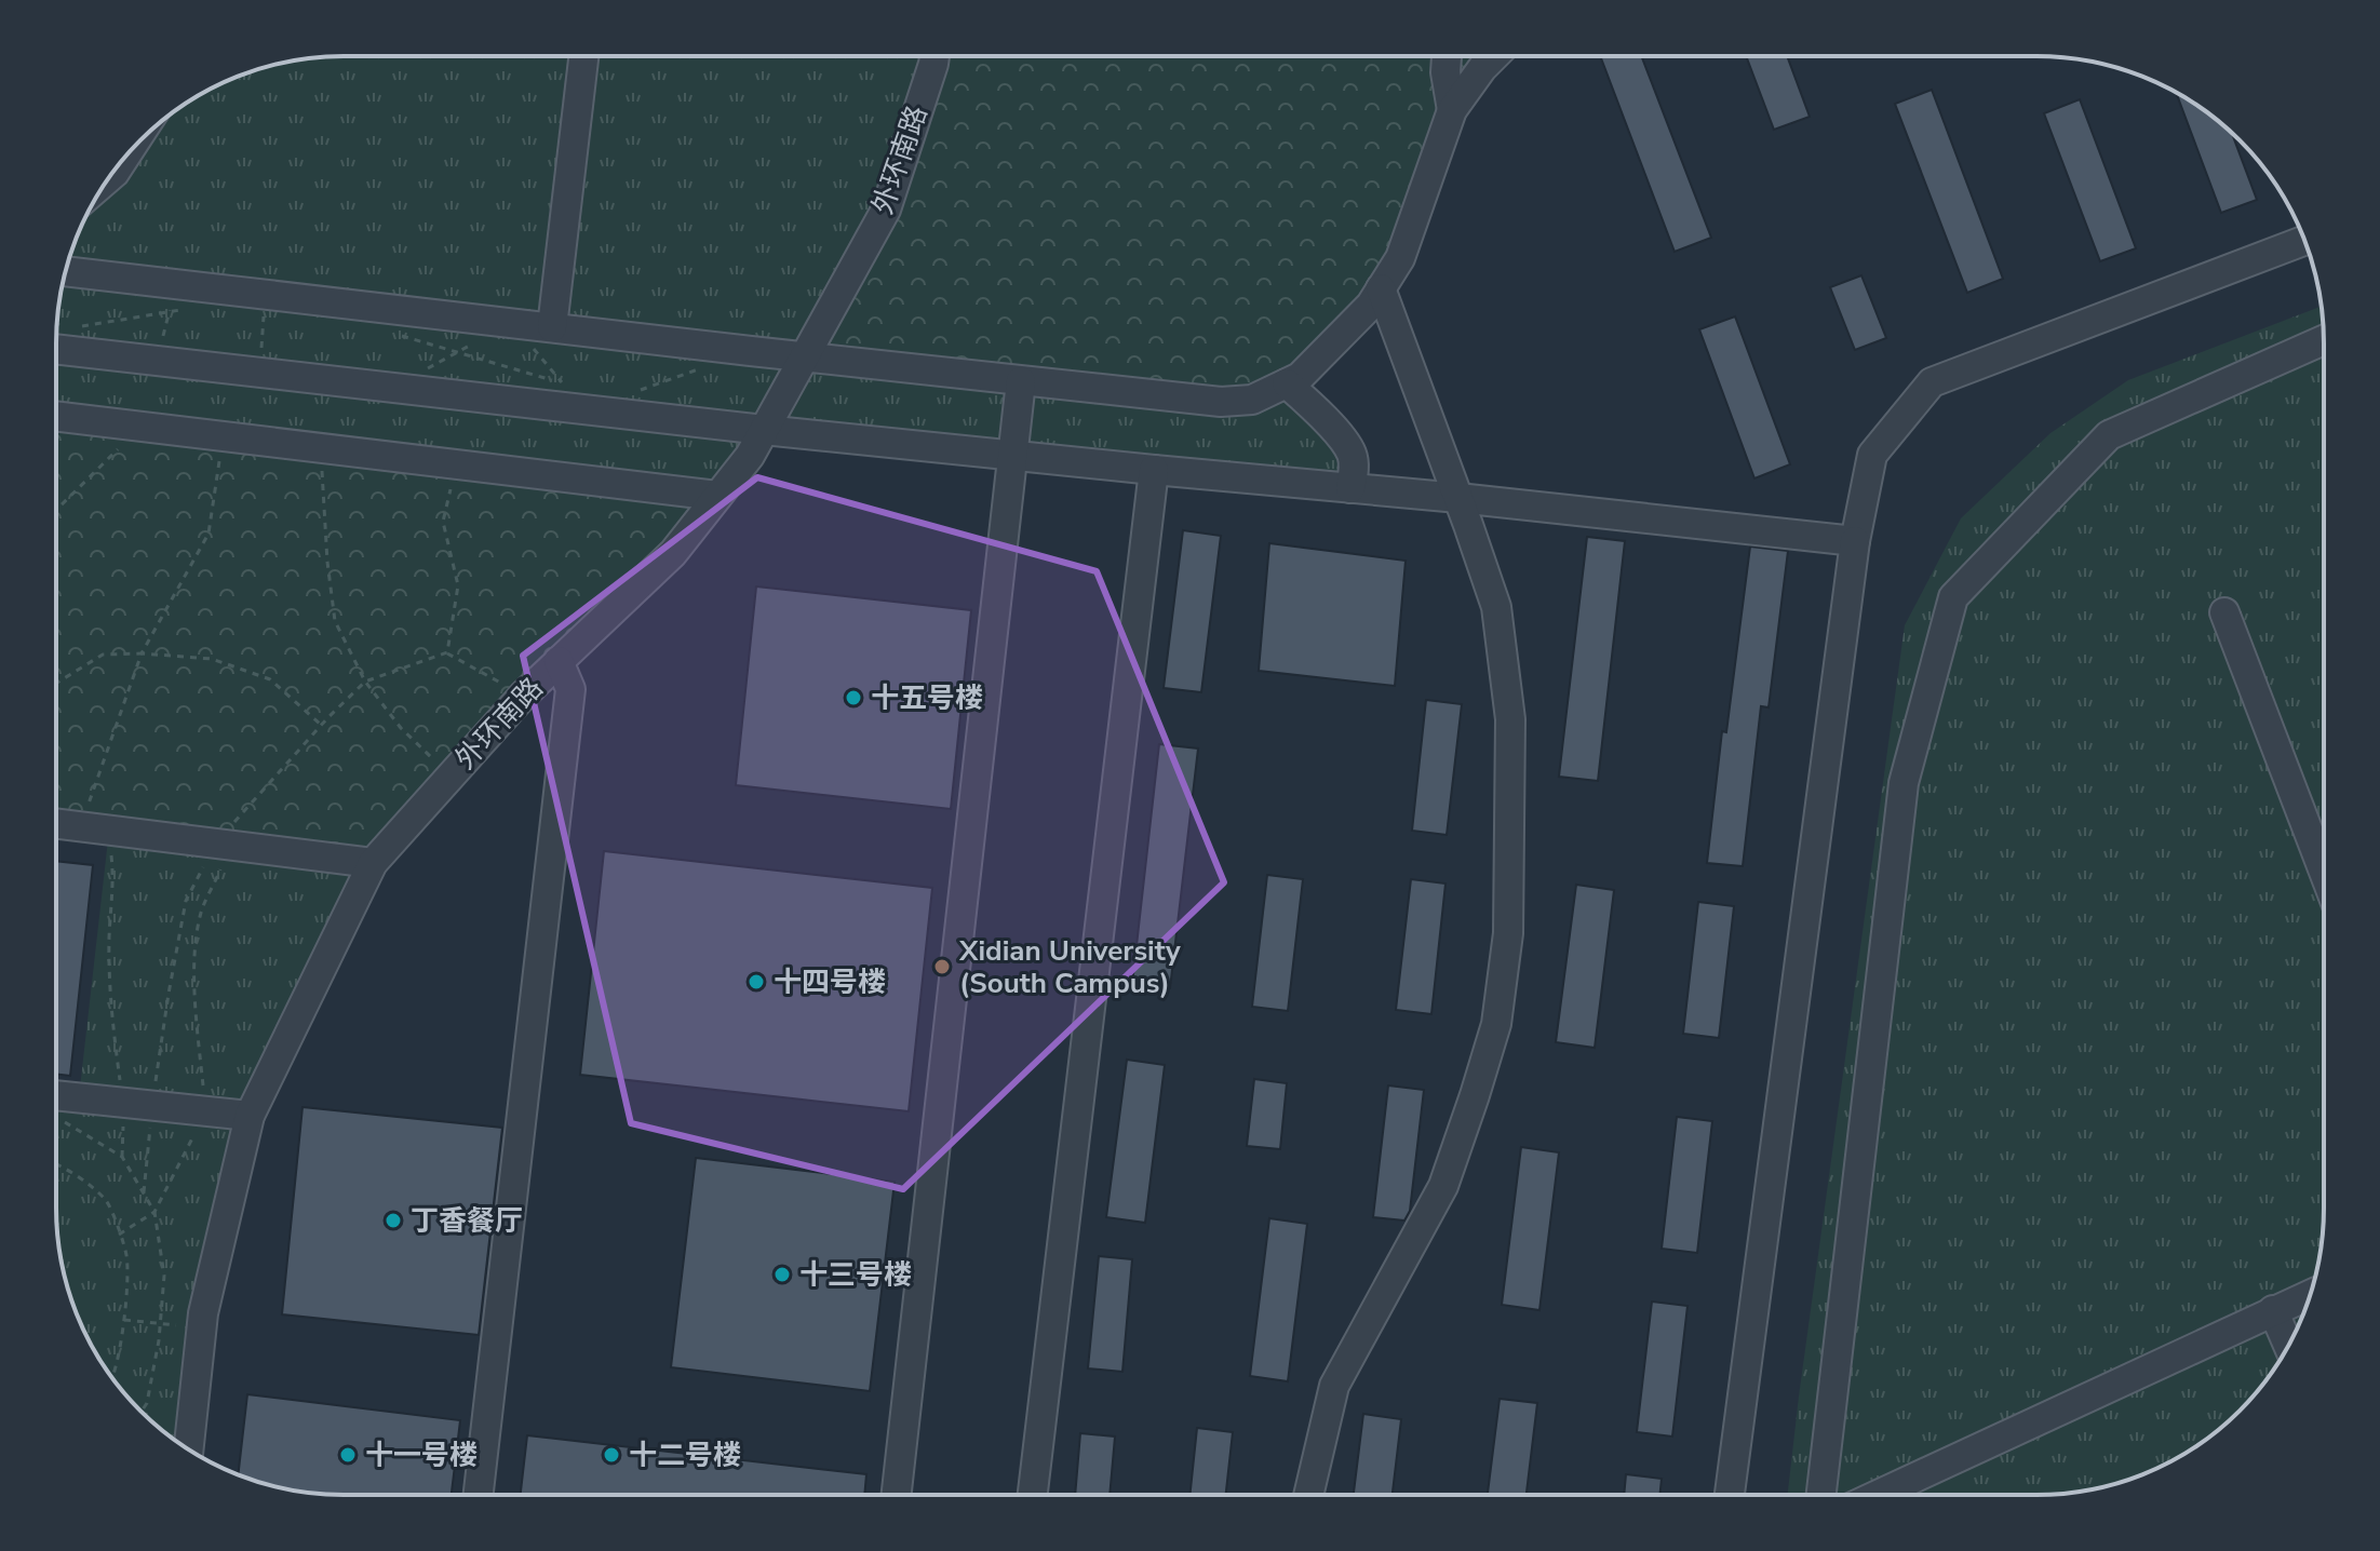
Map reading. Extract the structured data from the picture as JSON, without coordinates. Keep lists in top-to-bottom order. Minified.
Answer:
{"streets":{"street":["外环南路"]},"places":["十五号楼","Xidian University (South Campus)","十四号楼","丁香餐厅","十三号楼","十一号楼","十二号楼"]}
